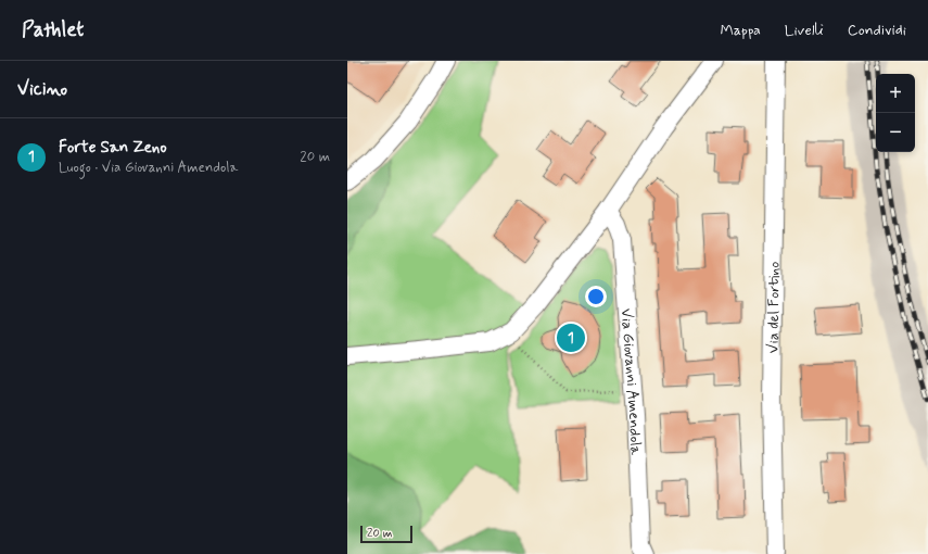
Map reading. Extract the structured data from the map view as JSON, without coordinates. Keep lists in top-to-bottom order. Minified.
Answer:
{"streets":{"street":["Via del Fortino","Via Giovanni Amendola"]},"scale_bar":"20 m","page":{"header":"Pathlet","nav":["Mappa","Livelli","Condividi"],"heading":"Vicino","map_buttons":["+","−"],"list":[{"mark":"1","name":"Forte San Zeno","note":"Luogo · Via Giovanni Amendola","value":"20 m"}],"pins":"1","scale":"20 m"}}
